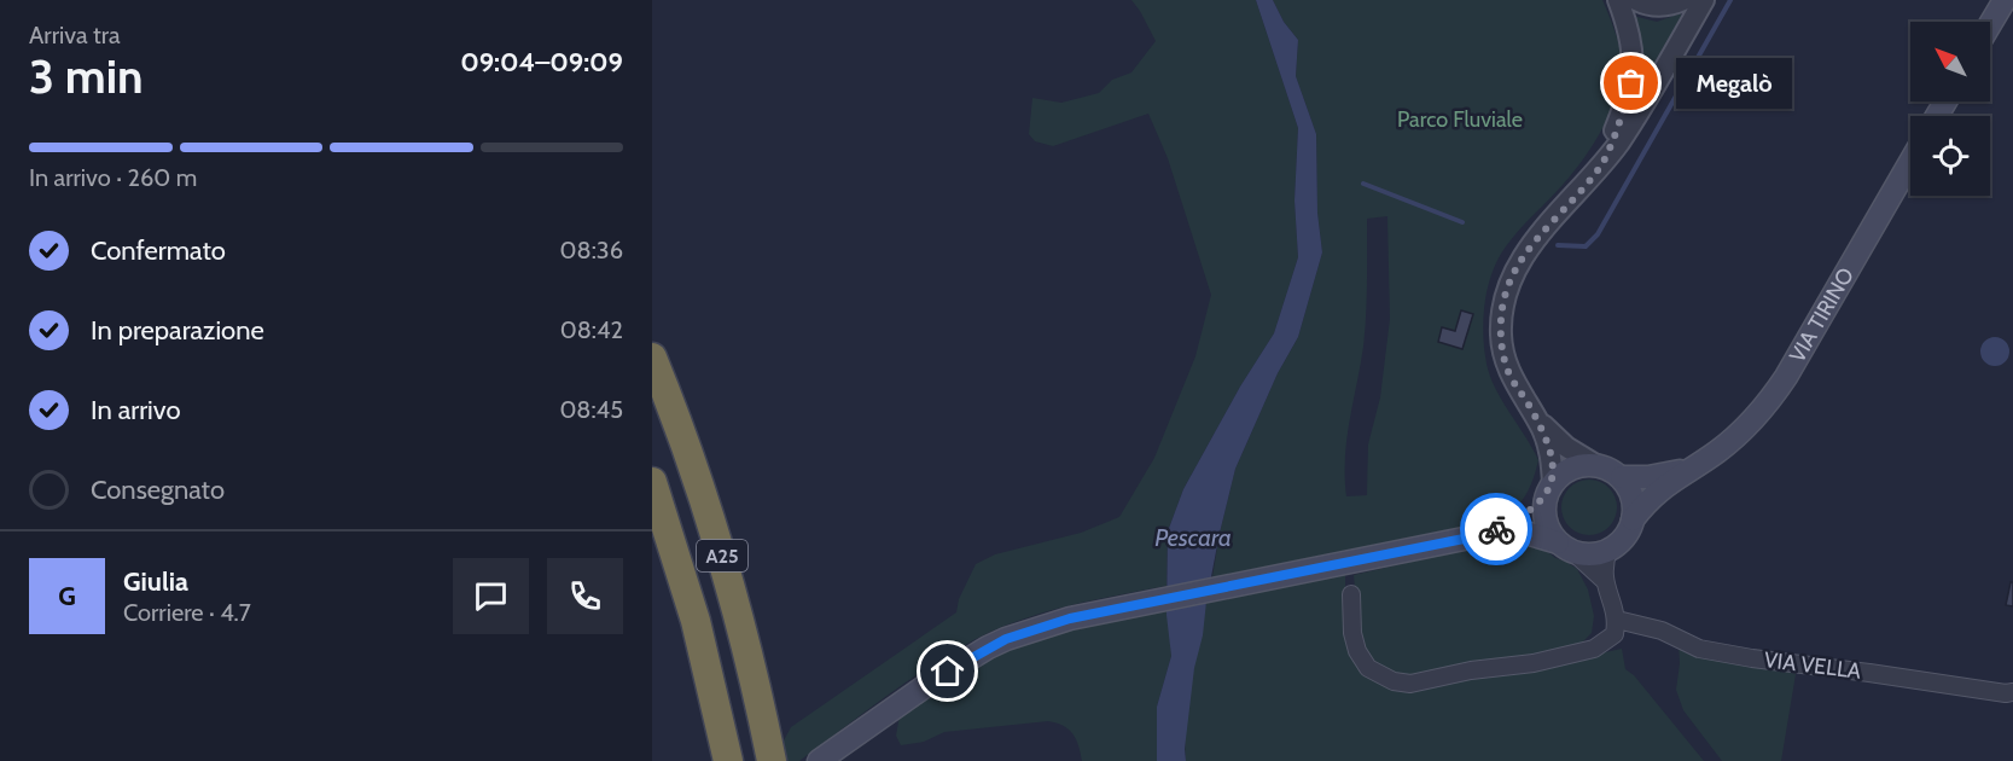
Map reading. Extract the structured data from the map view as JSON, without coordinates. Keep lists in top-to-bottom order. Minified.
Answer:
{"streets":{"highway":["A25"],"main road":["VIA TIRINO"],"street":["VIA VELLA"]},"water":["Pescara"],"parks":["Parco Fluviale"],"places":["Megalò"],"north":"top left","page":{"heading":["3 min","Arriva tra","09:04–09:09"],"panel":["Giulia","Corriere · 4.7"],"bubble":"Megalò","bar":"In arrivo · 260 m","list":[["Confermato","08:36"],["In preparazione","08:42"],["In arrivo","08:45"],"Consegnato"],"round":"G"}}
